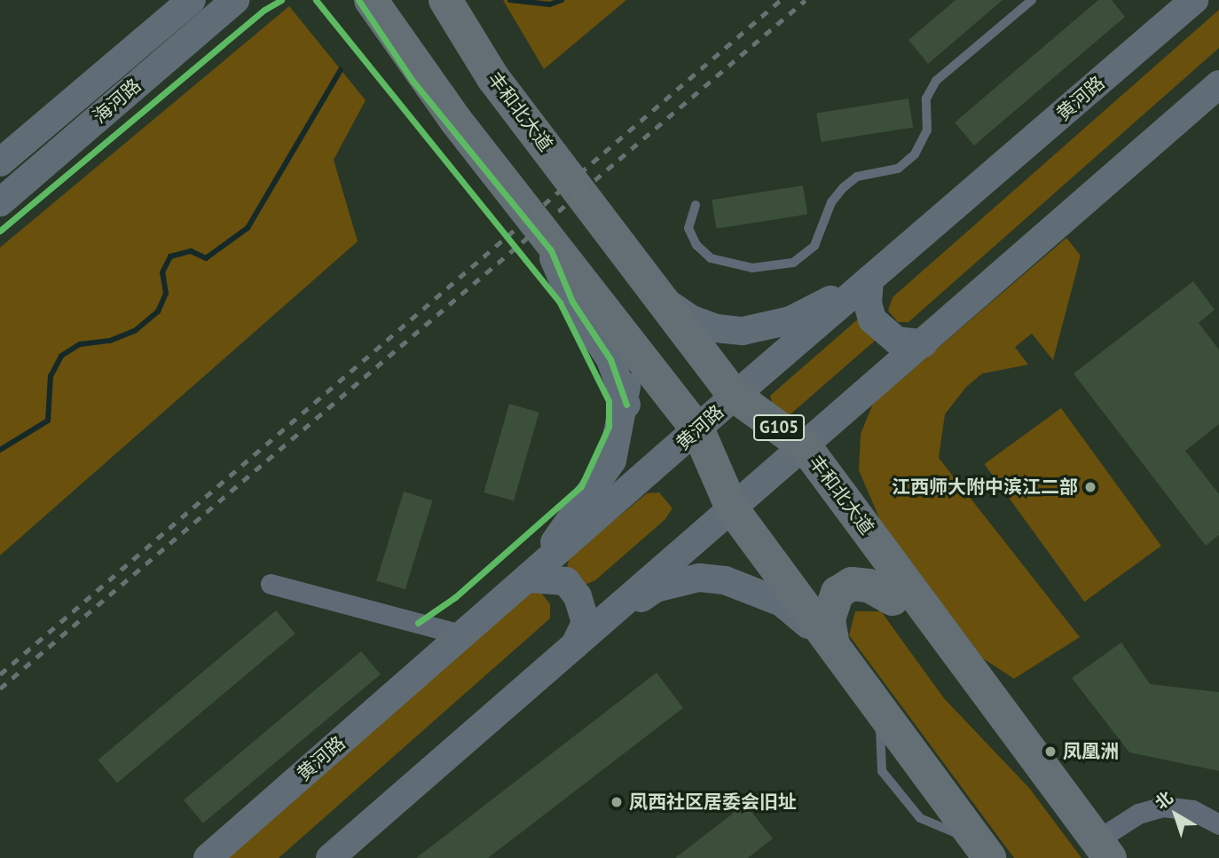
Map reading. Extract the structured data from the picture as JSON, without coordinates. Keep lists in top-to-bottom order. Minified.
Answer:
{"streets":{"highway":["丰和北大道","G105"],"main road":["黄河路","海河路"]},"crossings":[["黄河路","丰和北大道"]],"places":["江西师大附中滨江二部","凤凰洲","凤西社区居委会旧址"],"north":"top left"}
